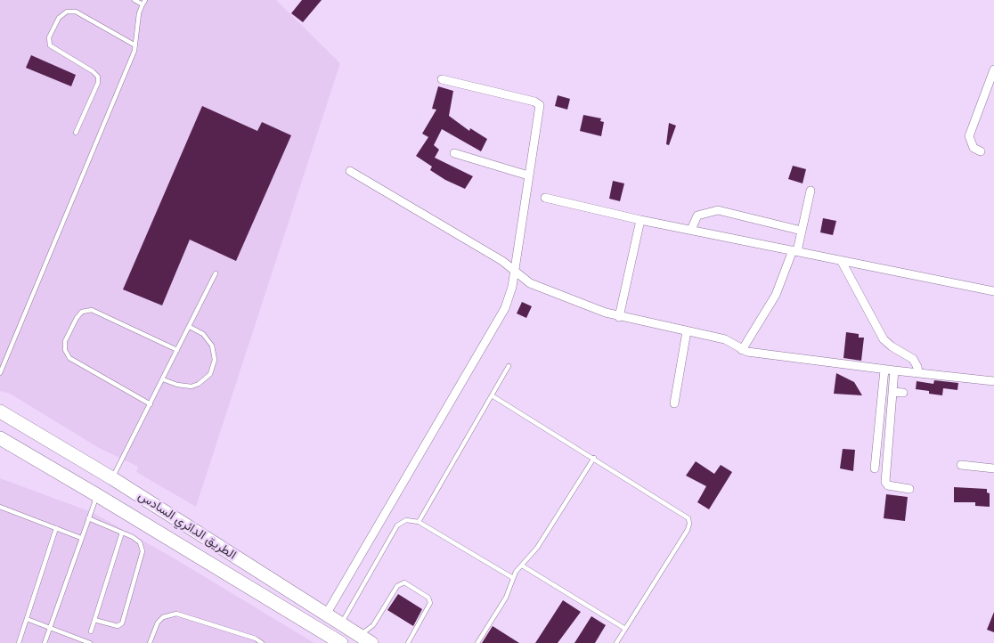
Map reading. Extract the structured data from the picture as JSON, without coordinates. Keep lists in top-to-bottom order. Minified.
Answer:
{"streets":{"highway":["الطريق الدائري السادس"]}}
